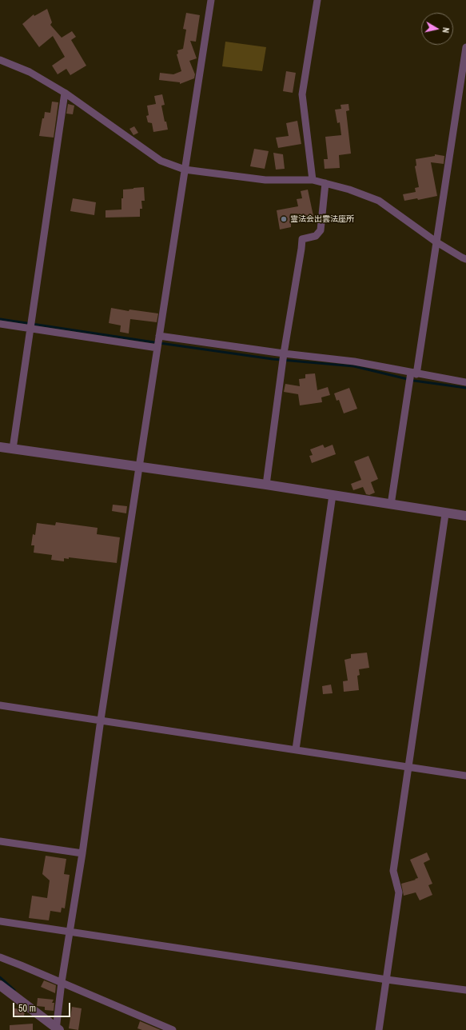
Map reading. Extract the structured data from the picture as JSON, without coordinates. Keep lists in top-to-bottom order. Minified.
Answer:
{"places":["霊法会出雲法座所"],"scale_bar":"50 m","north":"right"}
